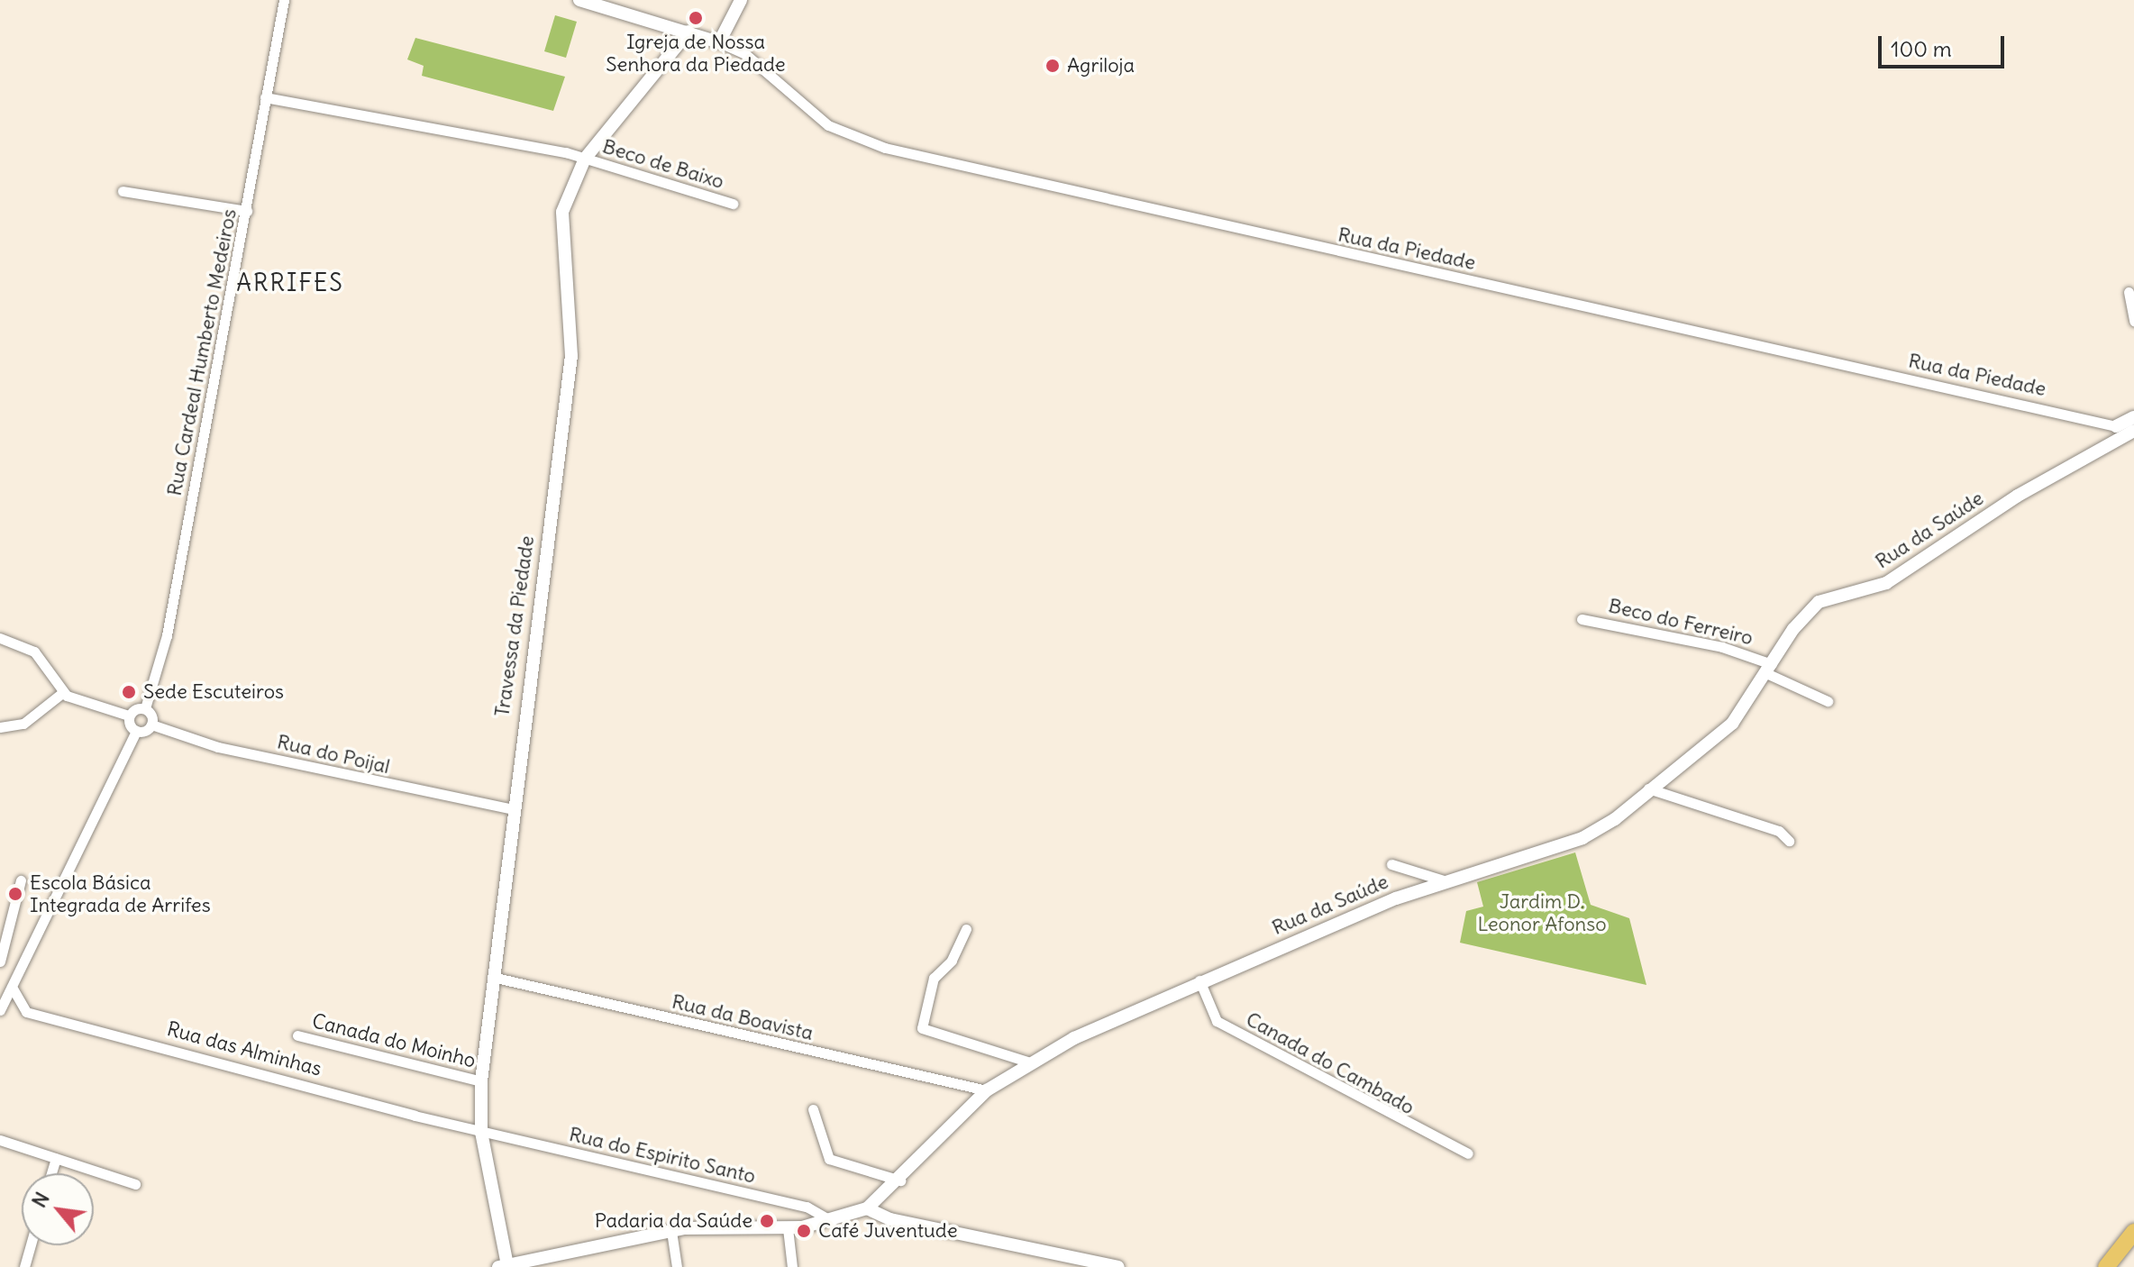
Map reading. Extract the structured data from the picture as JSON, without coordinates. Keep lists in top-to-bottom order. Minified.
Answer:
{"streets":{"street":["Beco de Baixo","Rua da Piedade","Rua Cardeal Humberto Medeiros","Rua da Saúde","Beco do Ferreiro","Travessa da Piedade","Rua do Poijal","Rua da Boavista","Canada do Moinho","Rua das Alminhas","Canada do Cambado","Rua do Espirito Santo"]},"crossings":[["Beco de Baixo","Rua Cardeal Humberto Medeiros"],["Beco de Baixo","Travessa da Piedade"],["Rua da Saúde","Beco do Ferreiro"],["Rua da Saúde","Travessa da Piedade"],["Rua da Saúde","Rua da Boavista"],["Rua da Saúde","Canada do Cambado"],["Rua da Saúde","Rua do Espirito Santo"],["Travessa da Piedade","Rua do Poijal"],["Travessa da Piedade","Rua da Boavista"],["Travessa da Piedade","Canada do Moinho"],["Travessa da Piedade","Rua das Alminhas"],["Travessa da Piedade","Rua do Espirito Santo"],["Rua das Alminhas","Rua do Espirito Santo"]],"districts":["ARRIFES"],"parks":["Jardim D. Leonor Afonso"],"places":["Igreja de Nossa Senhora da Piedade","Agriloja","Sede Escuteiros","Escola Básica Integrada de Arrifes","Padaria da Saúde","Café Juventude"],"scale_bar":"100 m","north":"top left"}
